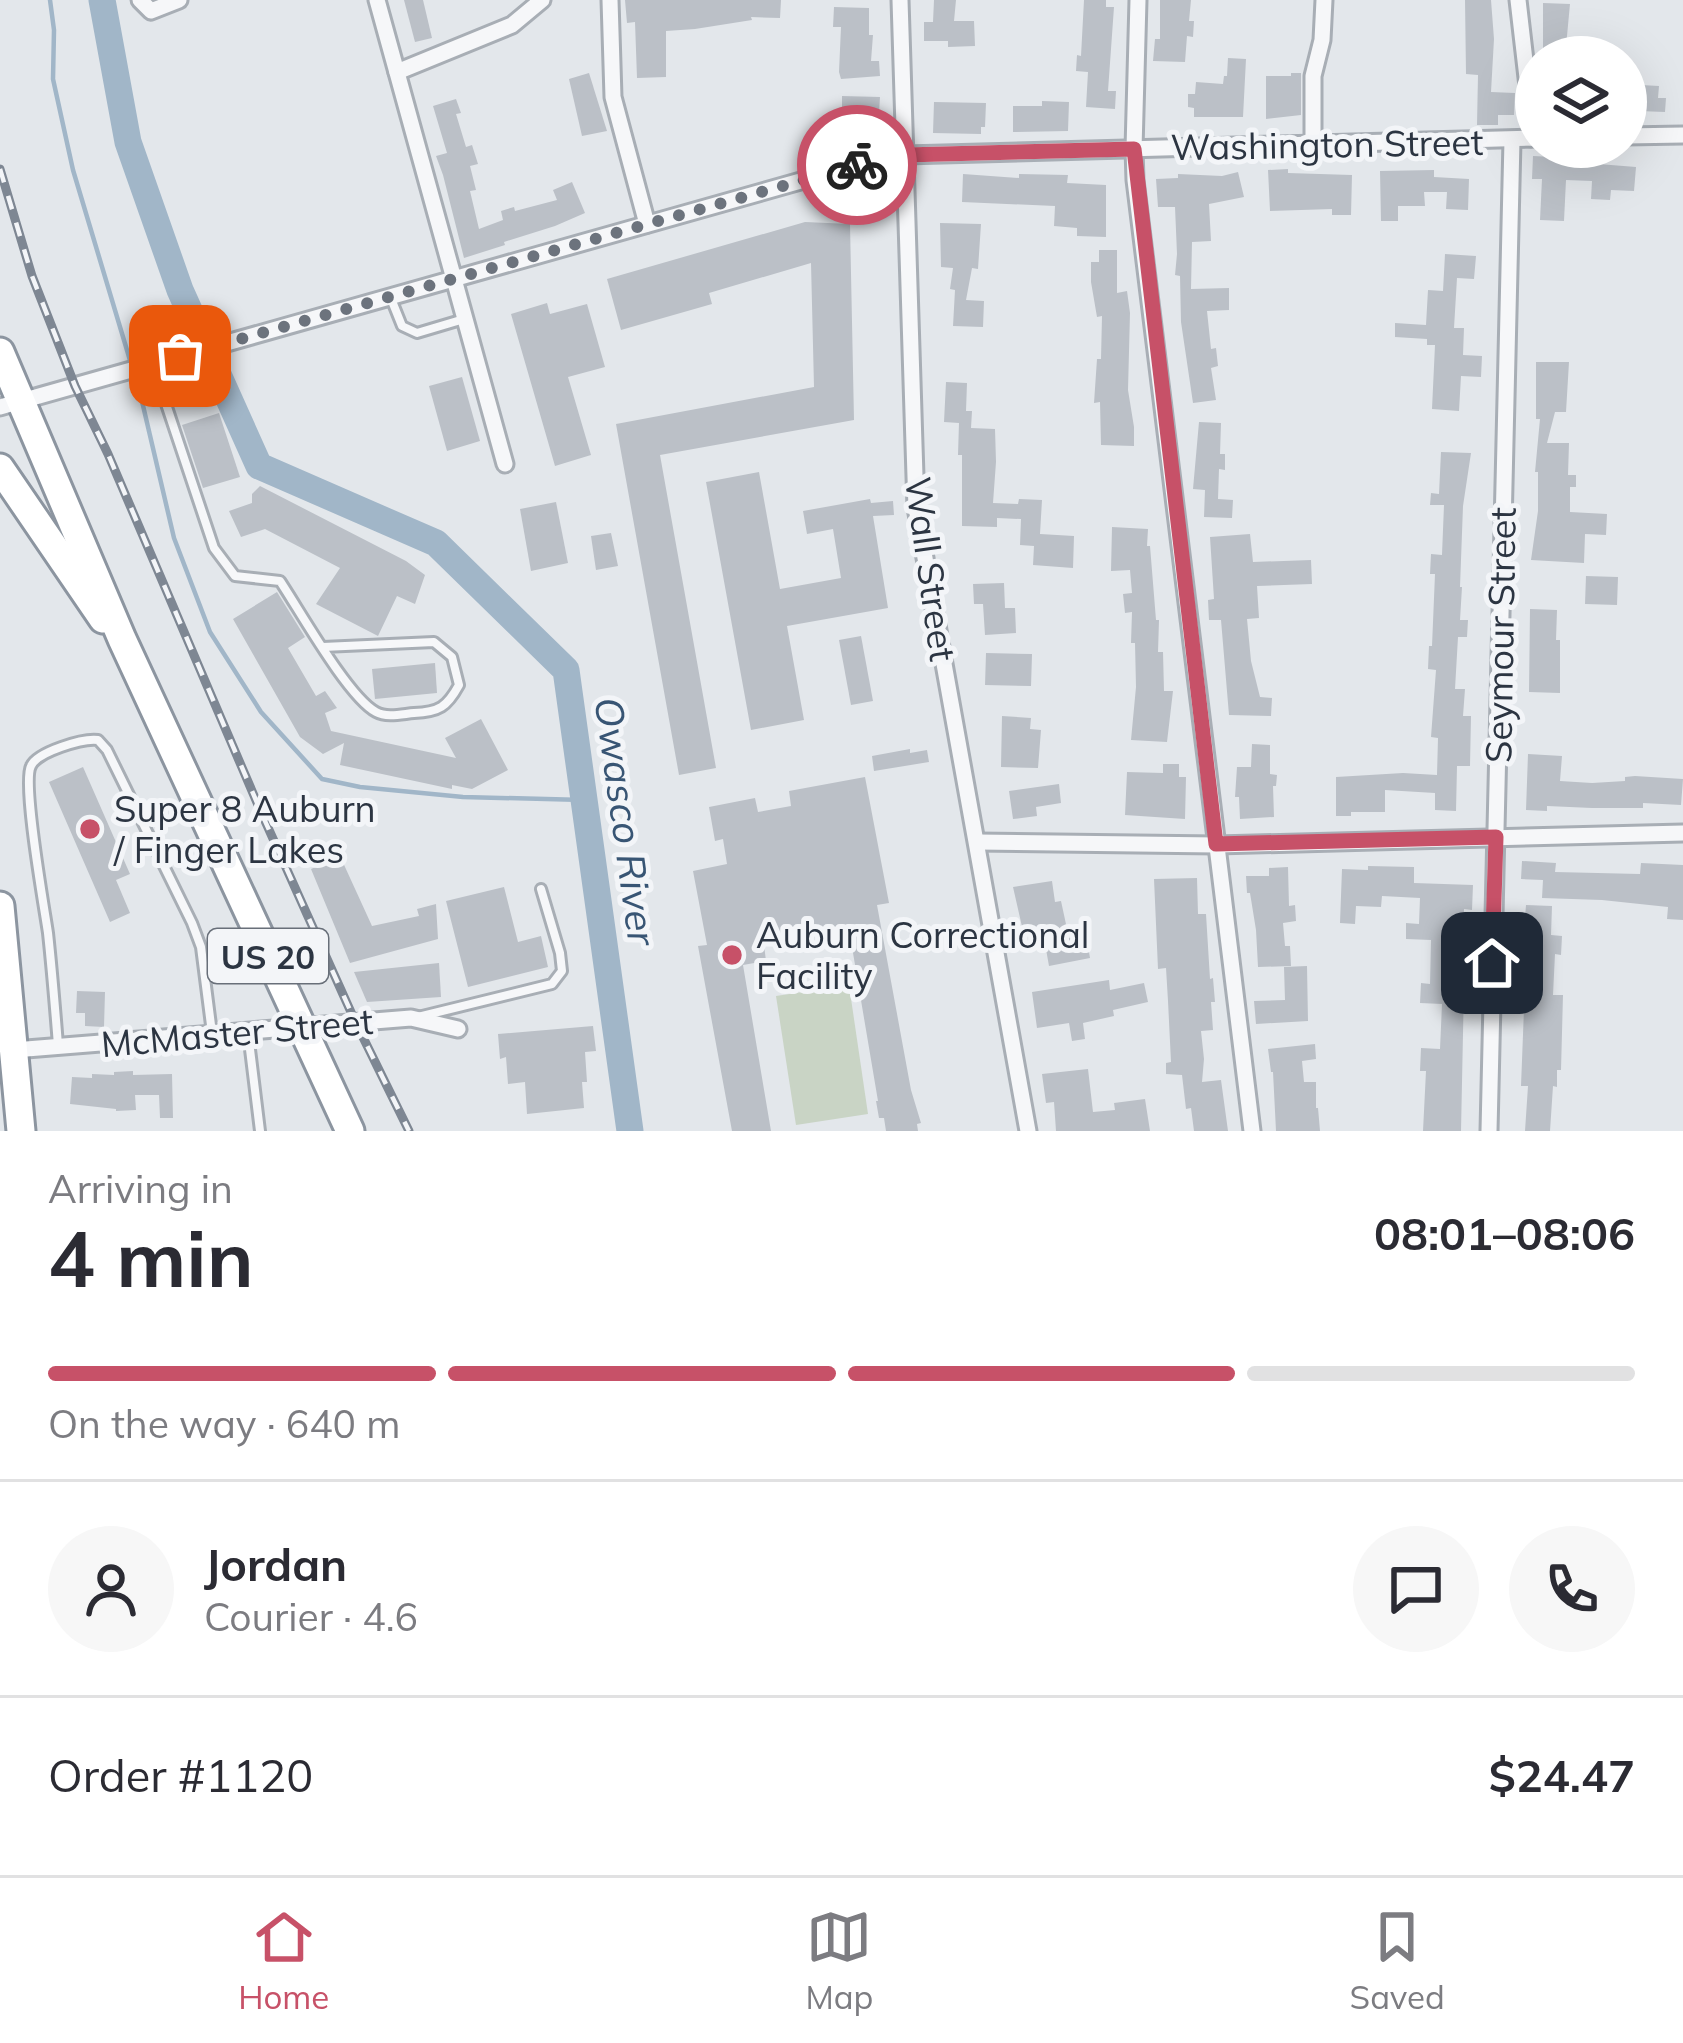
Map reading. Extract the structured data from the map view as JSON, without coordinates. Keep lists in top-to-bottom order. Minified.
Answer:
{"streets":{"highway":["US 20"],"street":["Washington Street","Wall Street","Seymour Street","McMaster Street"]},"crossings":[["Washington Street","Wall Street"],["Washington Street","Seymour Street"],["Washington Street","US 20"],["US 20","McMaster Street"]],"water":["Owasco River"],"places":["Super 8 Auburn / Finger Lakes","Auburn Correctional Facility"],"page":{"heading":["4 min","Arriving in","08:01–08:06"],"panel":["Jordan","Courier · 4.6","Order #1120","$24.47"],"bar":"On the way · 640 m","tabs":["Home","Map","Saved"]}}
